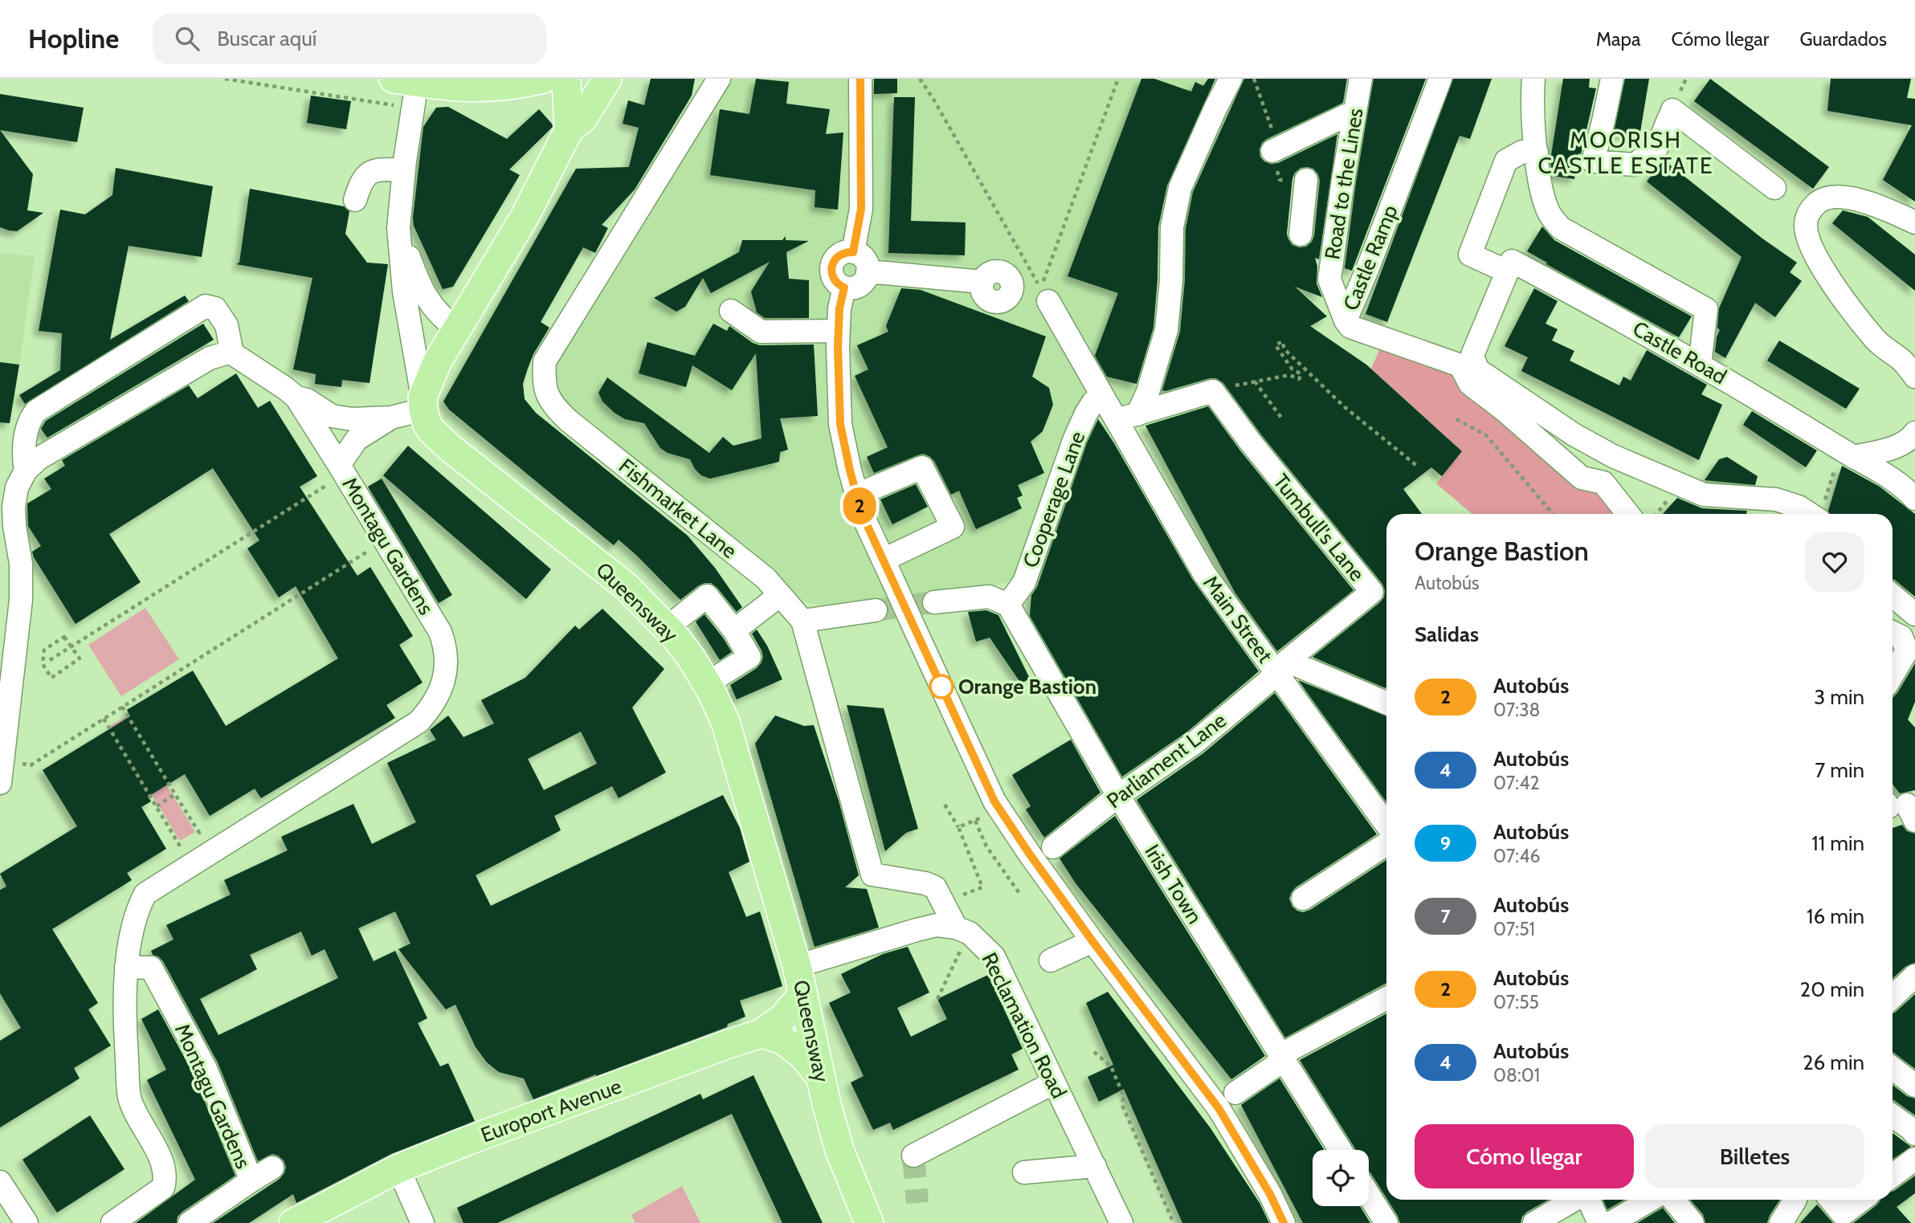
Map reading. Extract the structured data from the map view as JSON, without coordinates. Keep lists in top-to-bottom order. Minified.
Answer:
{"streets":{"main road":["Queensway","Europort Avenue"],"street":["Road to the Lines","Castle Ramp","Castle Road","Cooperage Lane","Fishmarket Lane","Tumbull's Lane","Montagu Gardens","Main Street","Parliament Lane","Irish Town","Reclamation Road"]},"crossings":[["Road to the Lines","Castle Ramp"],["Cooperage Lane","Main Street"],["Cooperage Lane","Irish Town"],["Fishmarket Lane","Reclamation Road"],["Tumbull's Lane","Main Street"],["Tumbull's Lane","Parliament Lane"],["Queensway","Europort Avenue"],["Main Street","Parliament Lane"],["Parliament Lane","Irish Town"]],"districts":["MOORISH CASTLE ESTATE"],"places":["Orange Bastion"],"lines":["bus line 2"],"page":{"header":"Hopline","search":"Buscar aquí","nav":["Mapa","Cómo llegar","Guardados"],"on_map":"2","heading":[["Orange Bastion","Autobús"],"Salidas"],"list":[{"mark":"2","name":"Autobús","note":"07:38","value":"3 min"},{"mark":"4","name":"Autobús","note":"07:42","value":"7 min"},{"mark":"9","name":"Autobús","note":"07:46","value":"11 min"},{"mark":"7","name":"Autobús","note":"07:51","value":"16 min"},{"mark":"2","name":"Autobús","note":"07:55","value":"20 min"},{"mark":"4","name":"Autobús","note":"08:01","value":"26 min"}],"buttons":["Cómo llegar","Billetes"]}}
